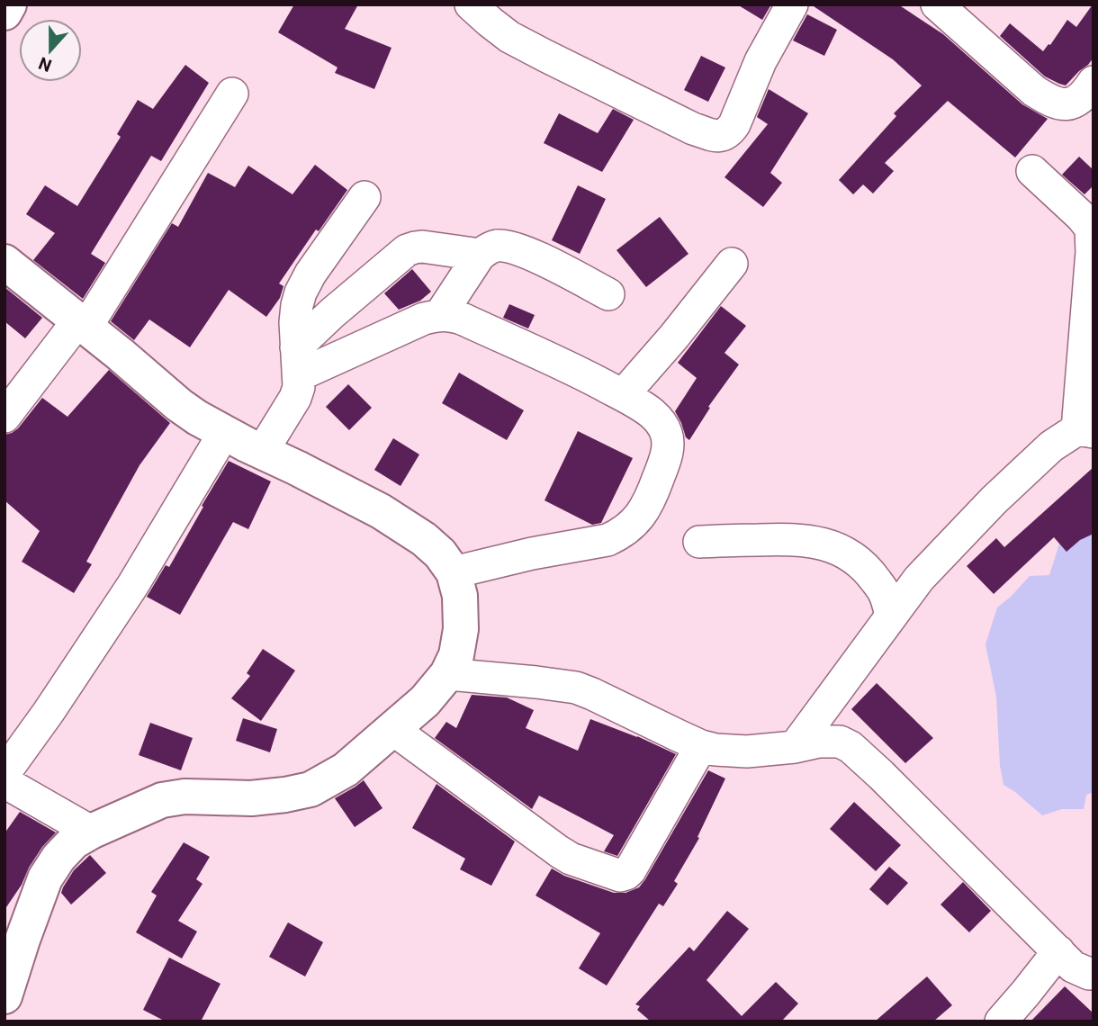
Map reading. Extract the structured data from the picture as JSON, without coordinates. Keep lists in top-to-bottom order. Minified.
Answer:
{"north":"bottom"}
